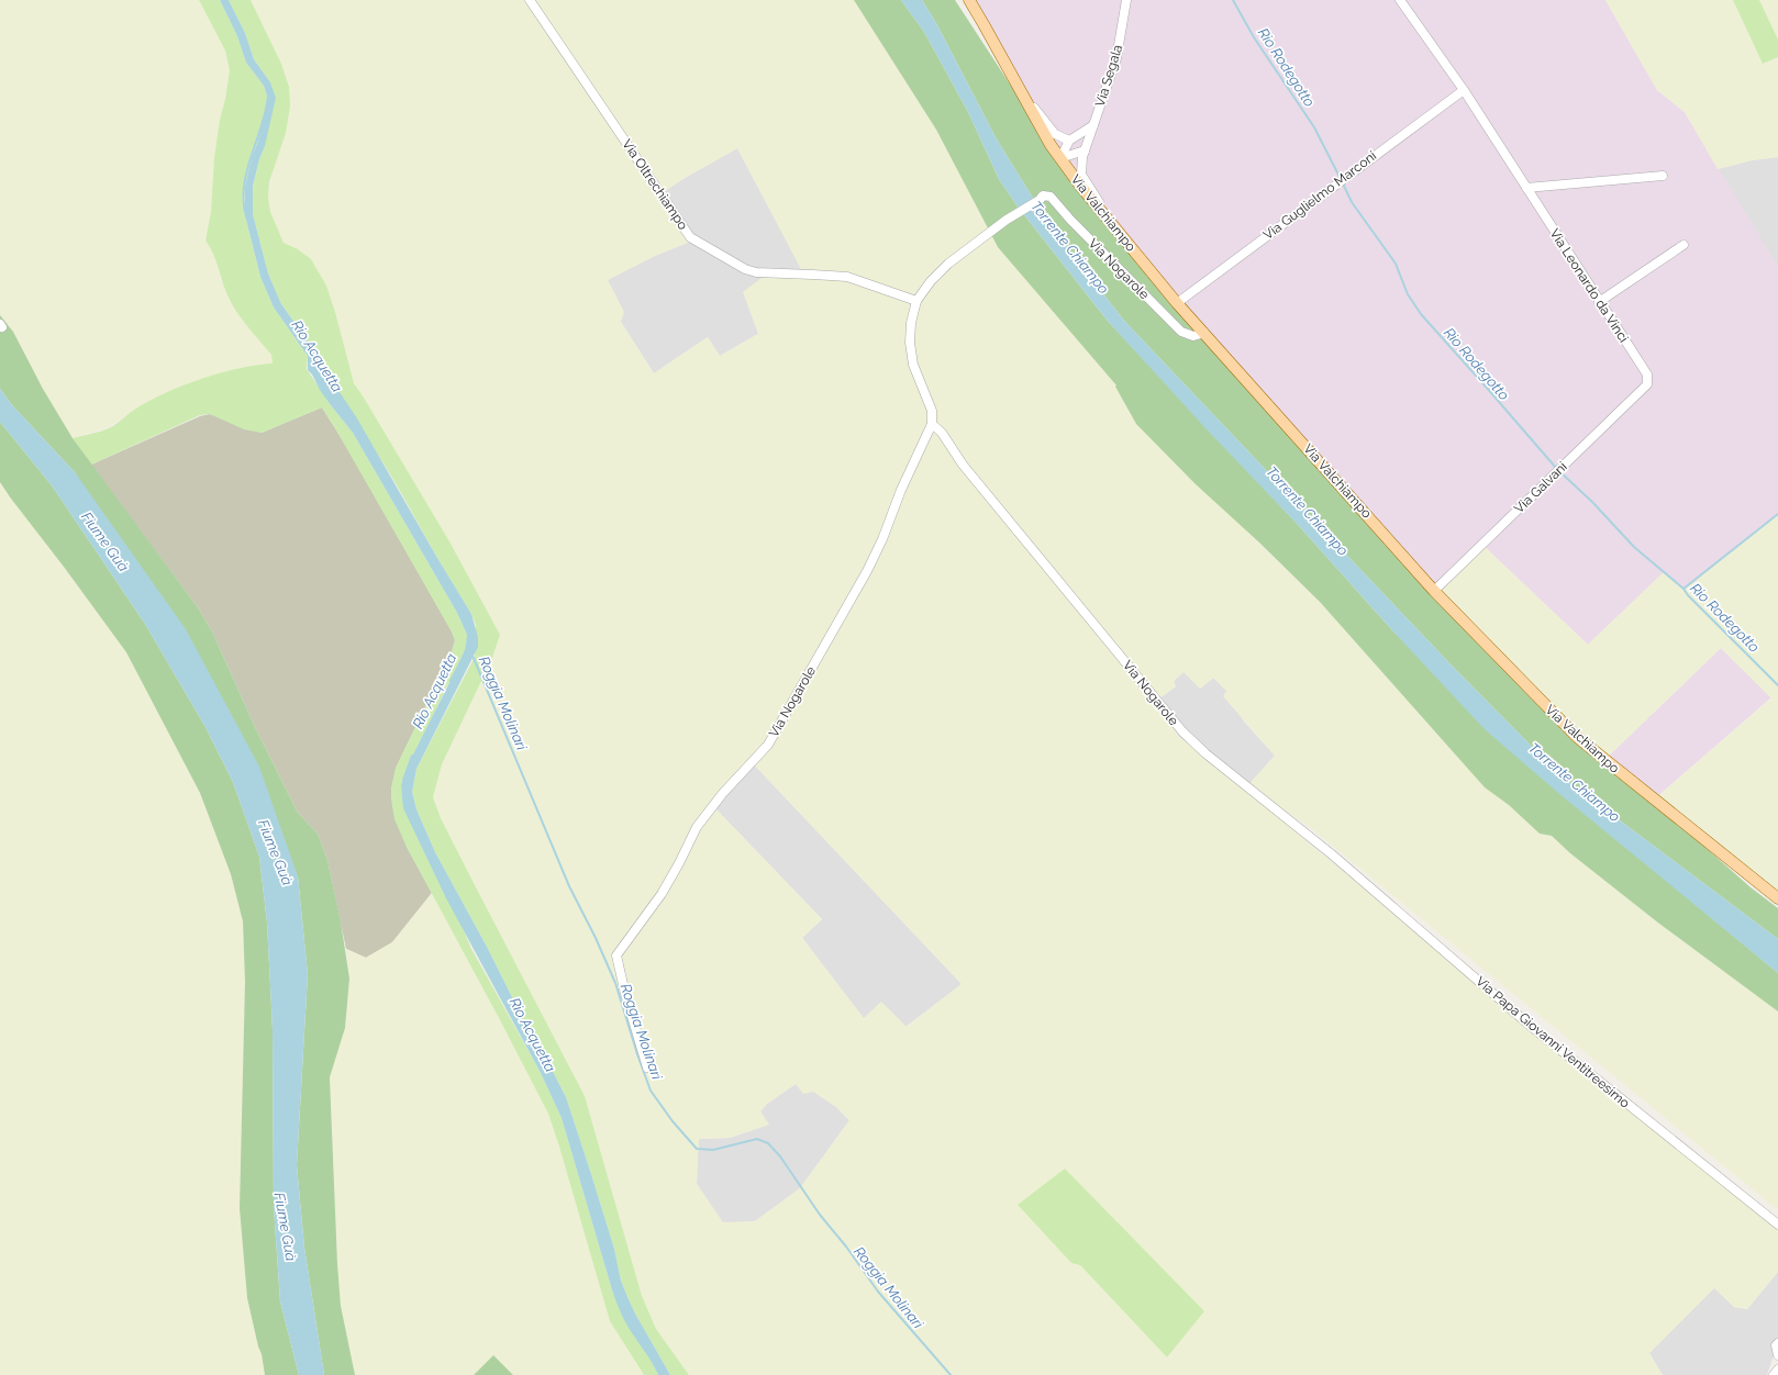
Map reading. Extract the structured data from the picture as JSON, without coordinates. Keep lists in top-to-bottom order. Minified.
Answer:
{"streets":{"main road":["Via Valchiampo"],"street":["Via Segala","Via Oltrechiampo","Via Guglielmo Marconi","Via Nogarole","Via Leonardo da Vinci","Via Galvani","Via Papa Giovanni Ventitreesimo"]},"crossings":[["Via Segala","Via Valchiampo"],["Via Oltrechiampo","Via Nogarole"],["Via Guglielmo Marconi","Via Valchiampo"],["Via Guglielmo Marconi","Via Leonardo da Vinci"],["Via Valchiampo","Via Nogarole"],["Via Valchiampo","Via Galvani"],["Via Nogarole","Via Papa Giovanni Ventitreesimo"],["Via Leonardo da Vinci","Via Galvani"]],"water":["Rio Rodegotto","Torrente Chiampo","Rio Acquetta","Fiume Guà","Roggia Molinari"]}
